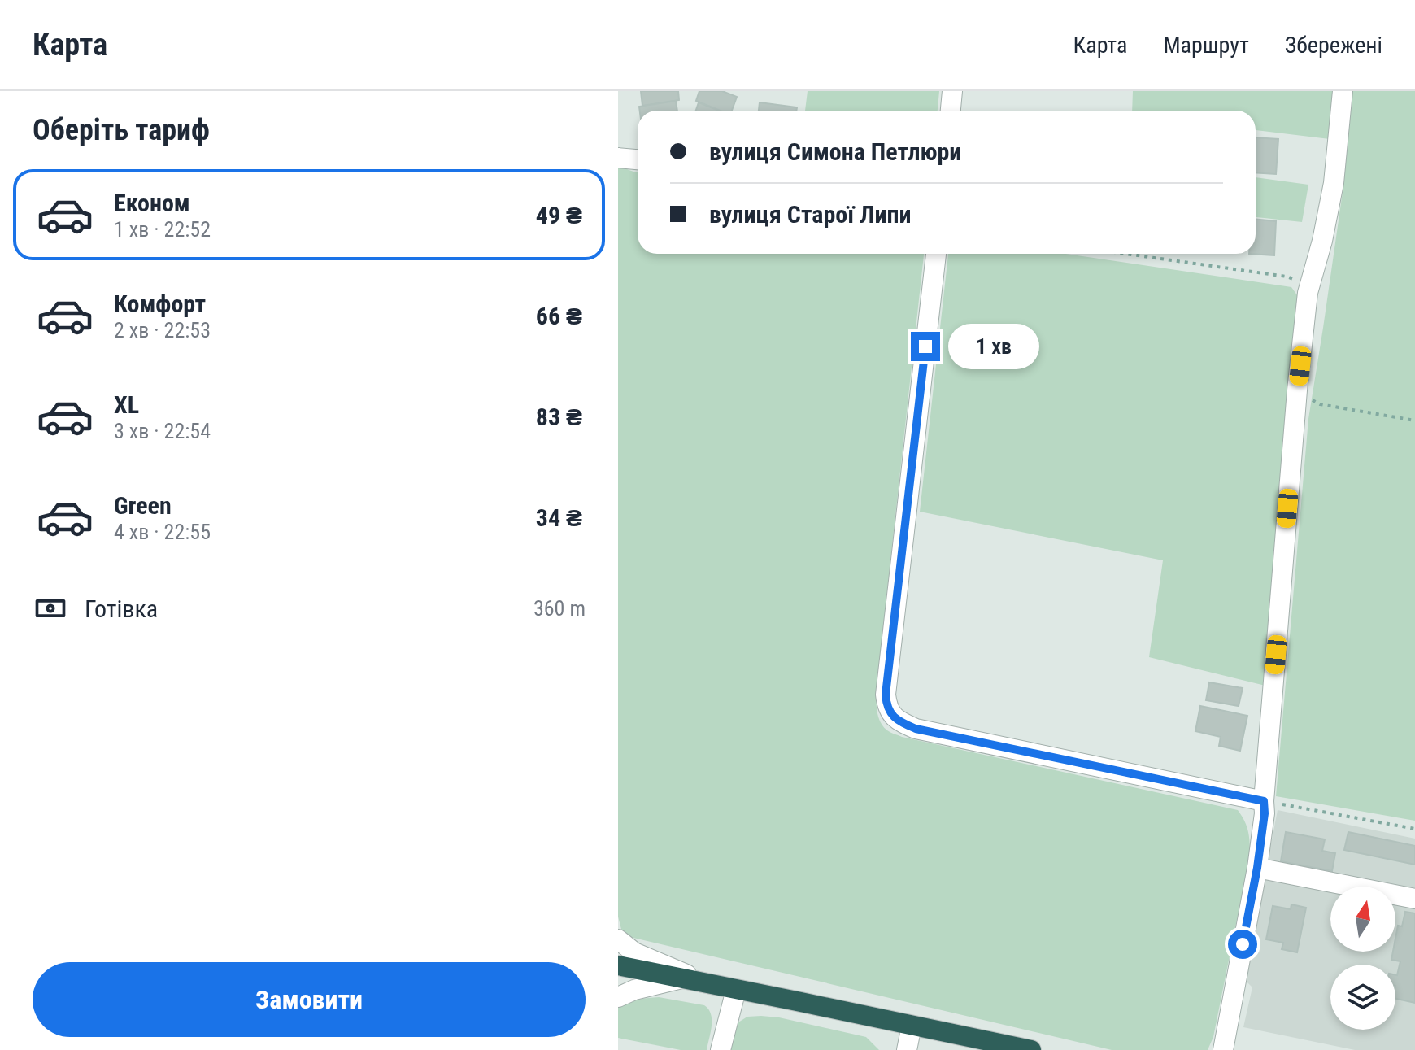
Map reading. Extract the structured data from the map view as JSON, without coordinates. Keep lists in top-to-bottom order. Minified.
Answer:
{"north":"top","page":{"header":"Карта","nav":["Карта","Маршрут","Збережені"],"heading":"Оберіть тариф","banner":["вулиця Симона Петлюри","вулиця Старої Липи"],"list":[{"name":"Економ","note":"1 хв · 22:52","value":"49 ₴"},{"name":"Комфорт","note":"2 хв · 22:53","value":"66 ₴"},{"name":"XL","note":"3 хв · 22:54","value":"83 ₴"},{"name":"Green","note":"4 хв · 22:55","value":"34 ₴"}],"bubble":"1 хв","pay":["Готівка","360 m"],"buttons":"Замовити"}}
